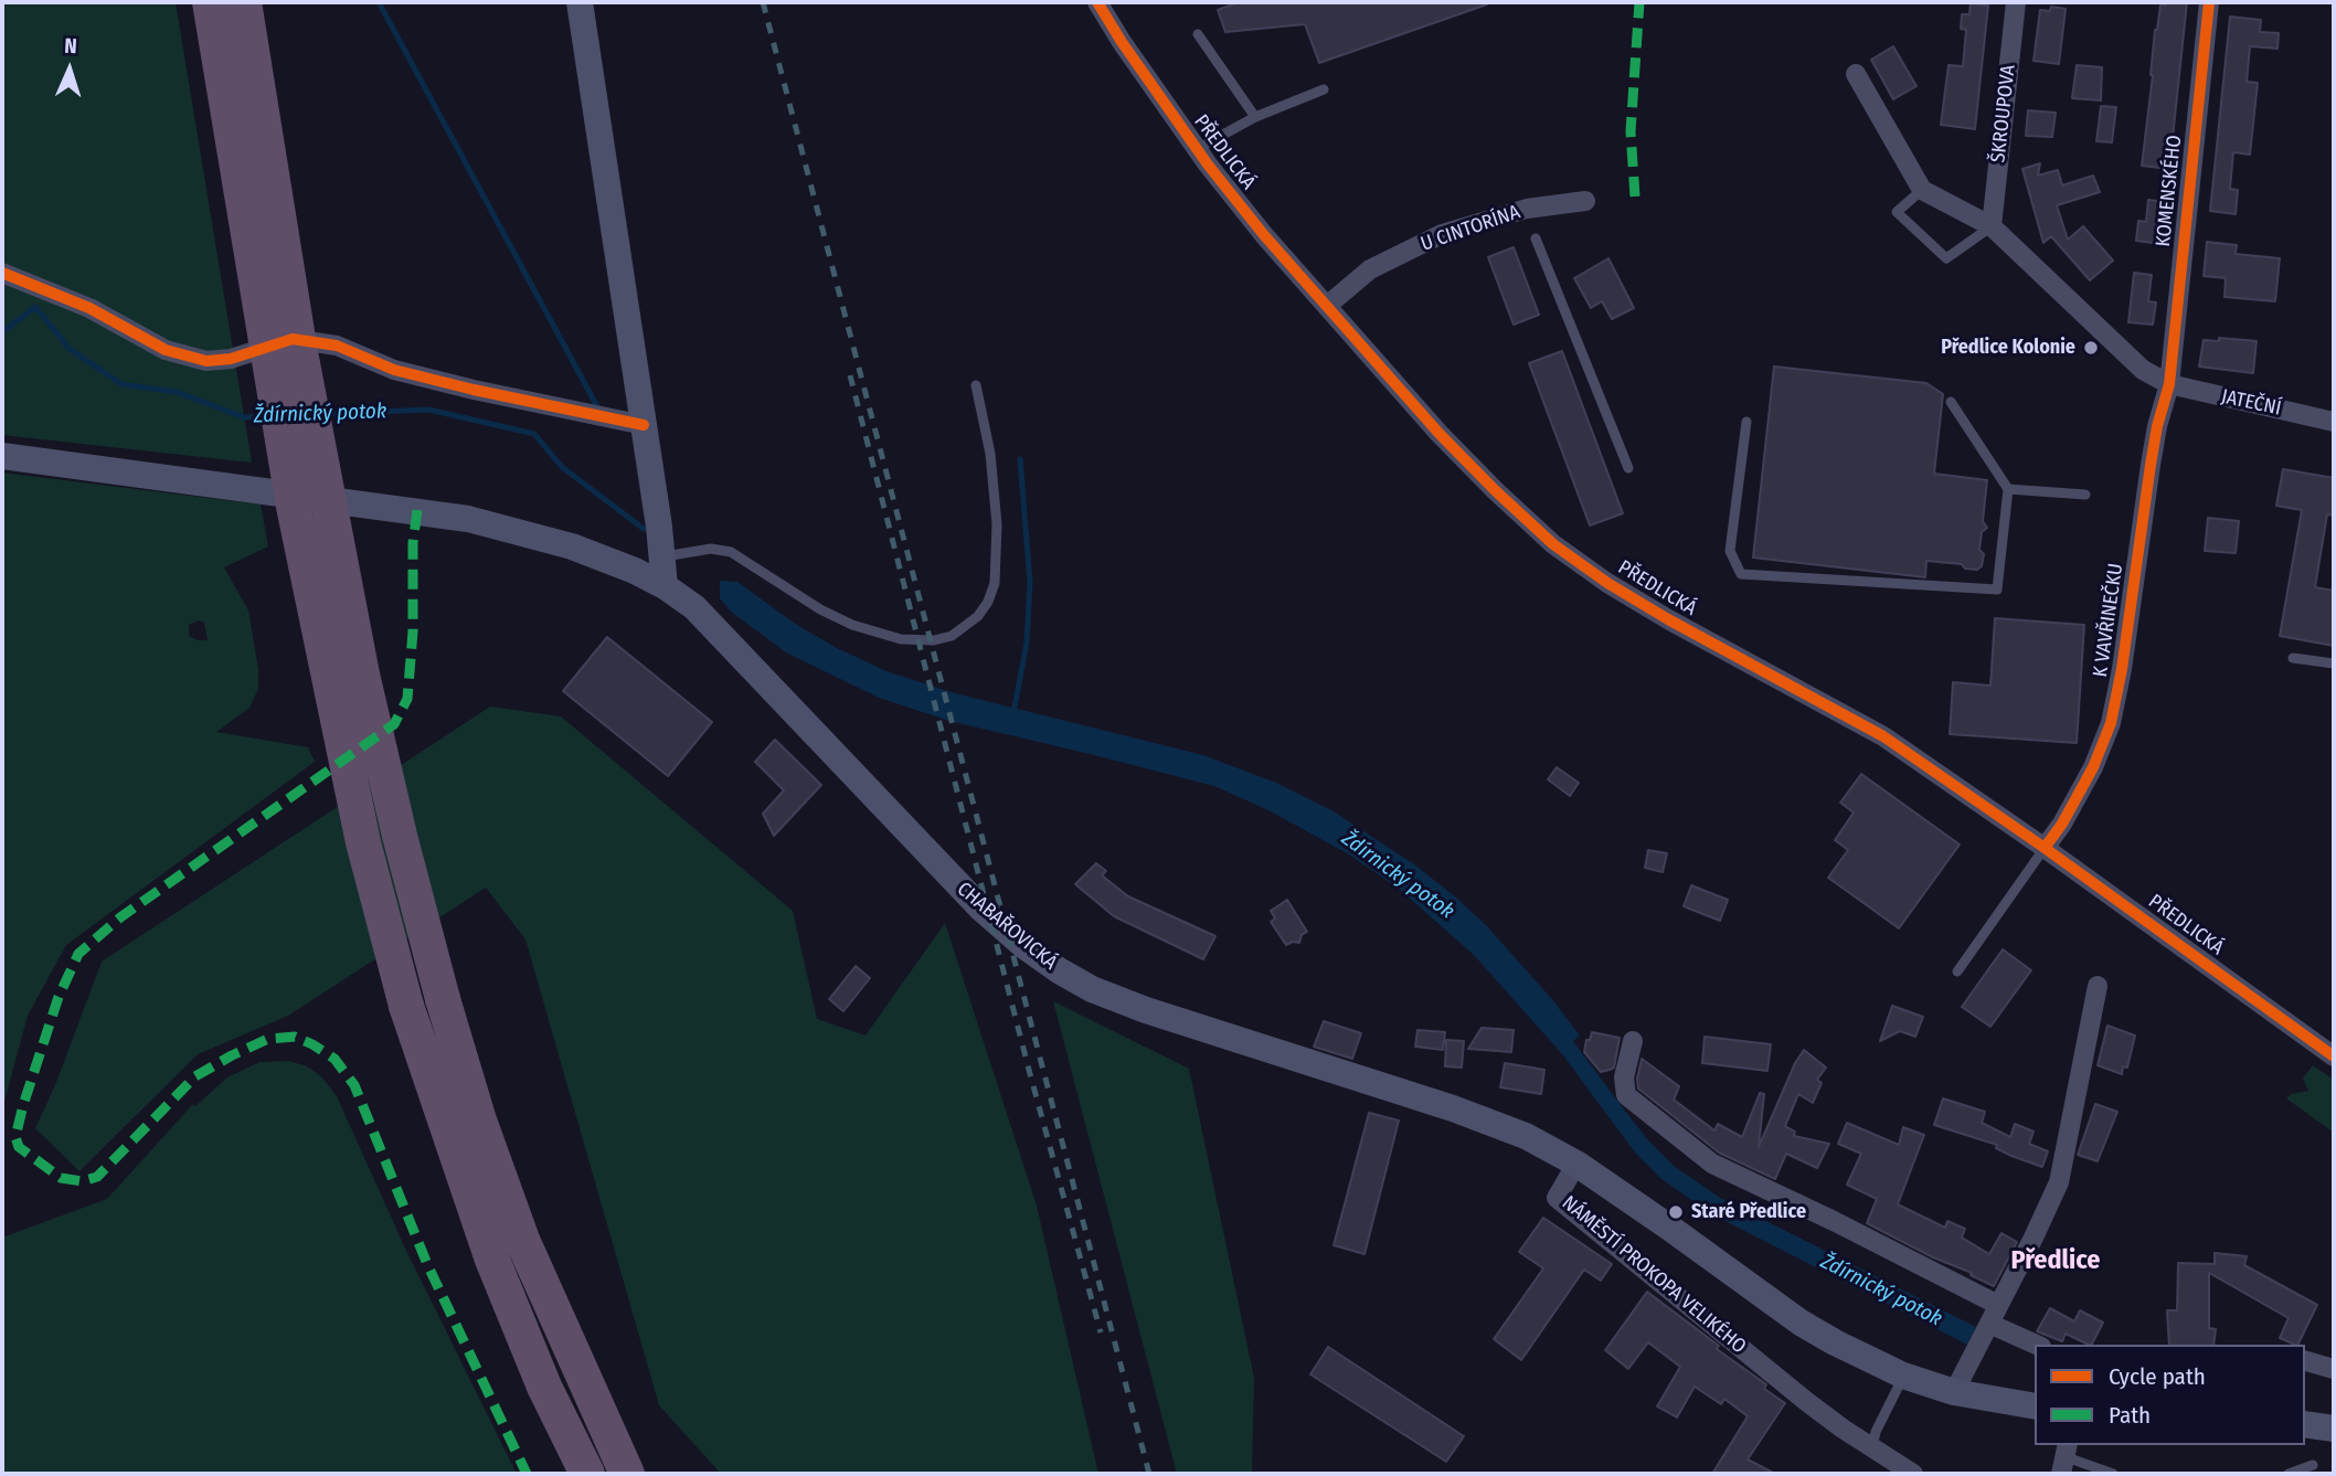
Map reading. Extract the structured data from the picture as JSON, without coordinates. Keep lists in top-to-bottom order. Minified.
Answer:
{"streets":{"main road":["CHABAŘOVICKÁ","NÁMĚSTÍ PROKOPA VELIKÉHO"],"street":["ŠKROUPOVA","PŘEDLICKÁ","KOMENSKÉHO","U CINTORÍNA","JATEČNÍ","K VAVŘINEČKU"]},"crossings":[["PŘEDLICKÁ","U CINTORÍNA"],["PŘEDLICKÁ","K VAVŘINEČKU"],["KOMENSKÉHO","JATEČNÍ"],["KOMENSKÉHO","K VAVŘINEČKU"],["JATEČNÍ","K VAVŘINEČKU"],["CHABAŘOVICKÁ","NÁMĚSTÍ PROKOPA VELIKÉHO"]],"districts":["Předlice"],"water":["Ždírnický potok"],"places":["Předlice Kolonie","Staré Předlice"],"legend":["Cycle path","Path"],"north":"top"}
